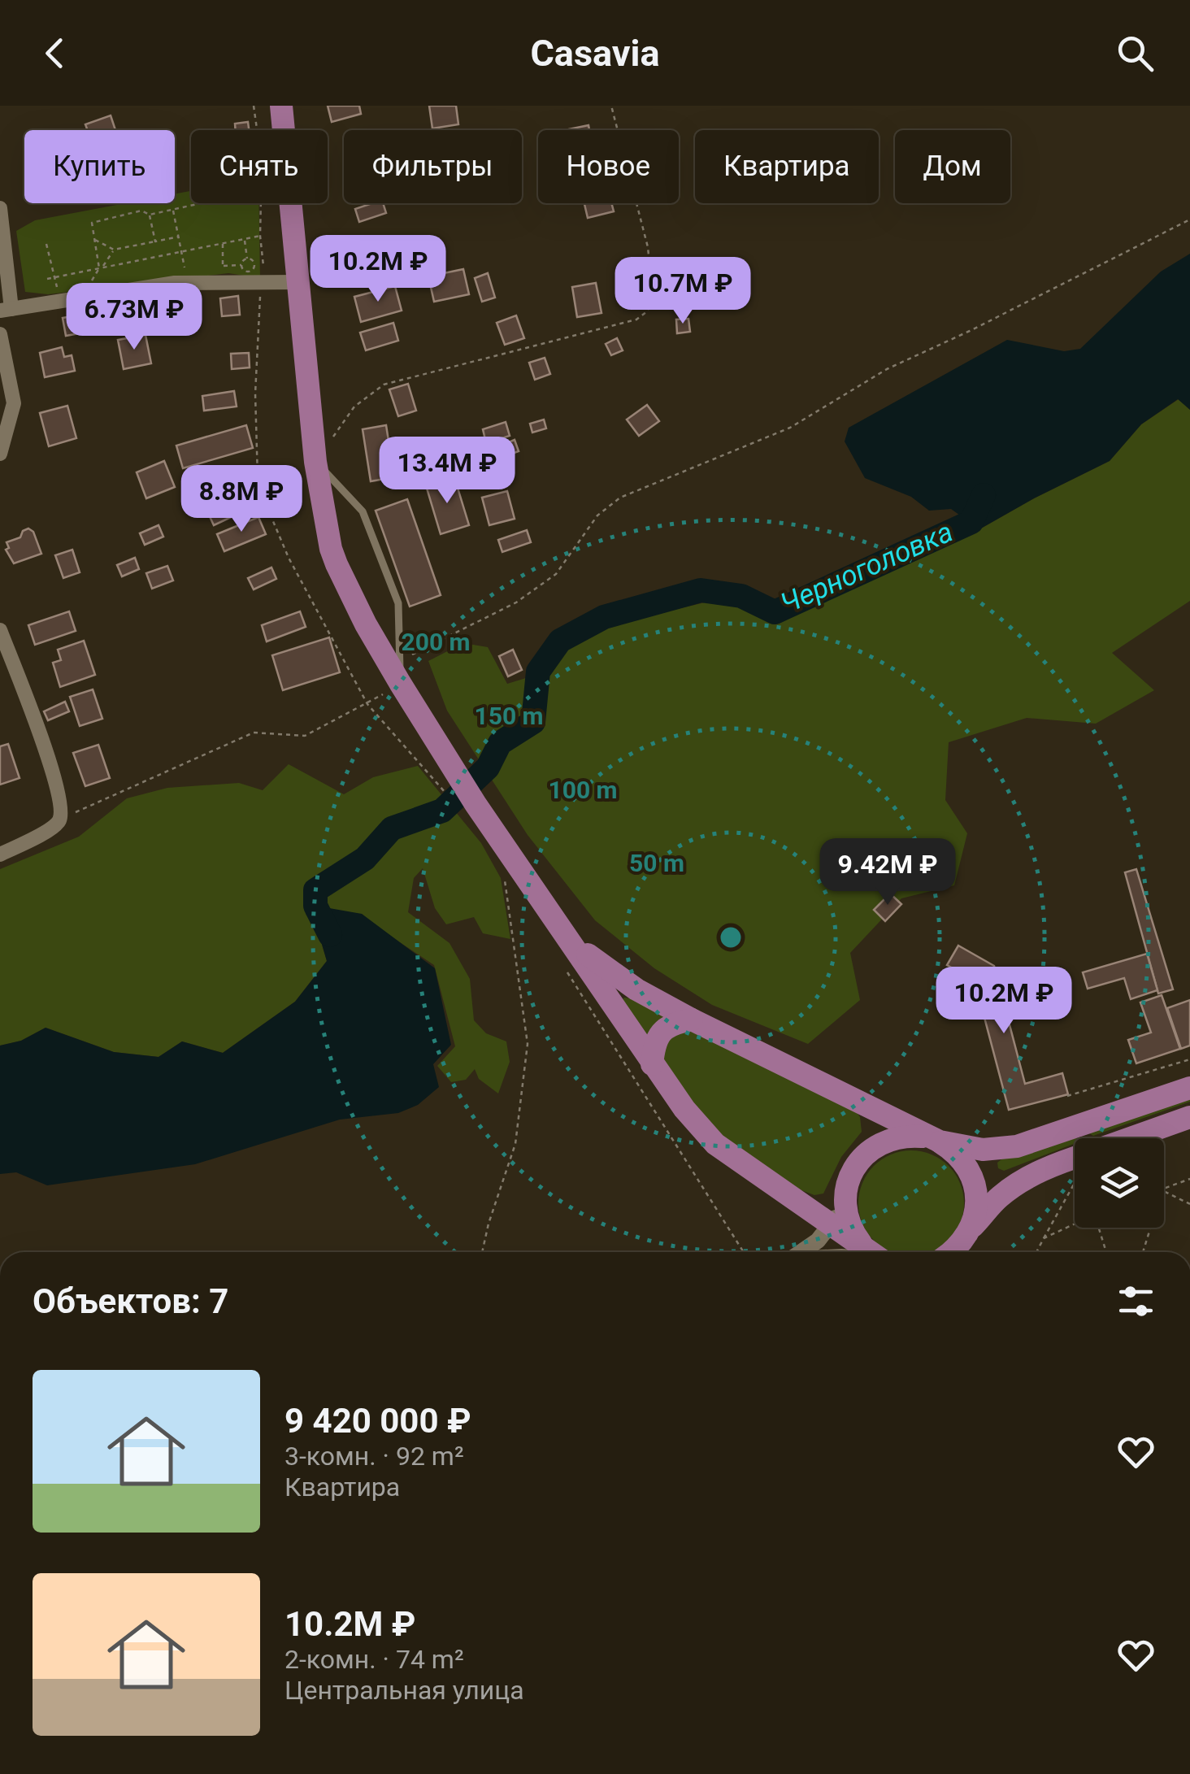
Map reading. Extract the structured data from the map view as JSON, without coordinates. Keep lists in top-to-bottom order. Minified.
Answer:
{"water":["Черноголовка"],"page":{"header":"Casavia","chip":["Купить","Снять","Фильтры","Новое","Квартира","Дом"],"price":["10.2M ₽","10.7M ₽","6.73M ₽","13.4M ₽","8.8M ₽","9.42M ₽","10.2M ₽"],"heading":"Объектов: 7","list":[{"name":"9 420 000 ₽","note":"3-комн. · 92 m² · Квартира"},{"name":"10.2M ₽","note":"2-комн. · 74 m² · Центральная улица"}]},"rings":["200 m","150 m","100 m","50 m"]}
